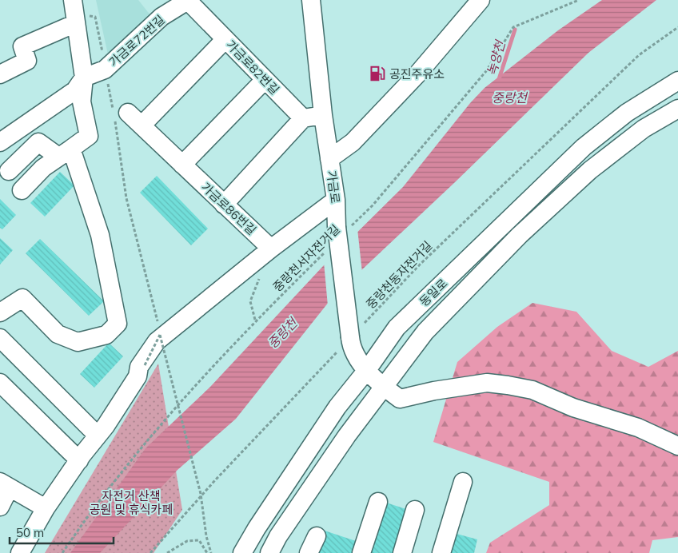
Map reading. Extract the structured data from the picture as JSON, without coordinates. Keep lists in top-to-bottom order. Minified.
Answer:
{"streets":{"street":["가금로72번길","가금로82번길","가금로","가금로86번길","동일로"],"path":["중랑천서자전거길","중랑천동자전거길"]},"crossings":[["가금로72번길","가금로82번길"],["가금로","중랑천서자전거길"],["가금로","중랑천동자전거길"],["가금로","동일로"]],"water":["녹양천","중랑천"],"parks":["자전거 산책 공원 및 휴식카페"],"places":{"fuel station":["공진주유소"]},"scale_bar":"50 m"}
